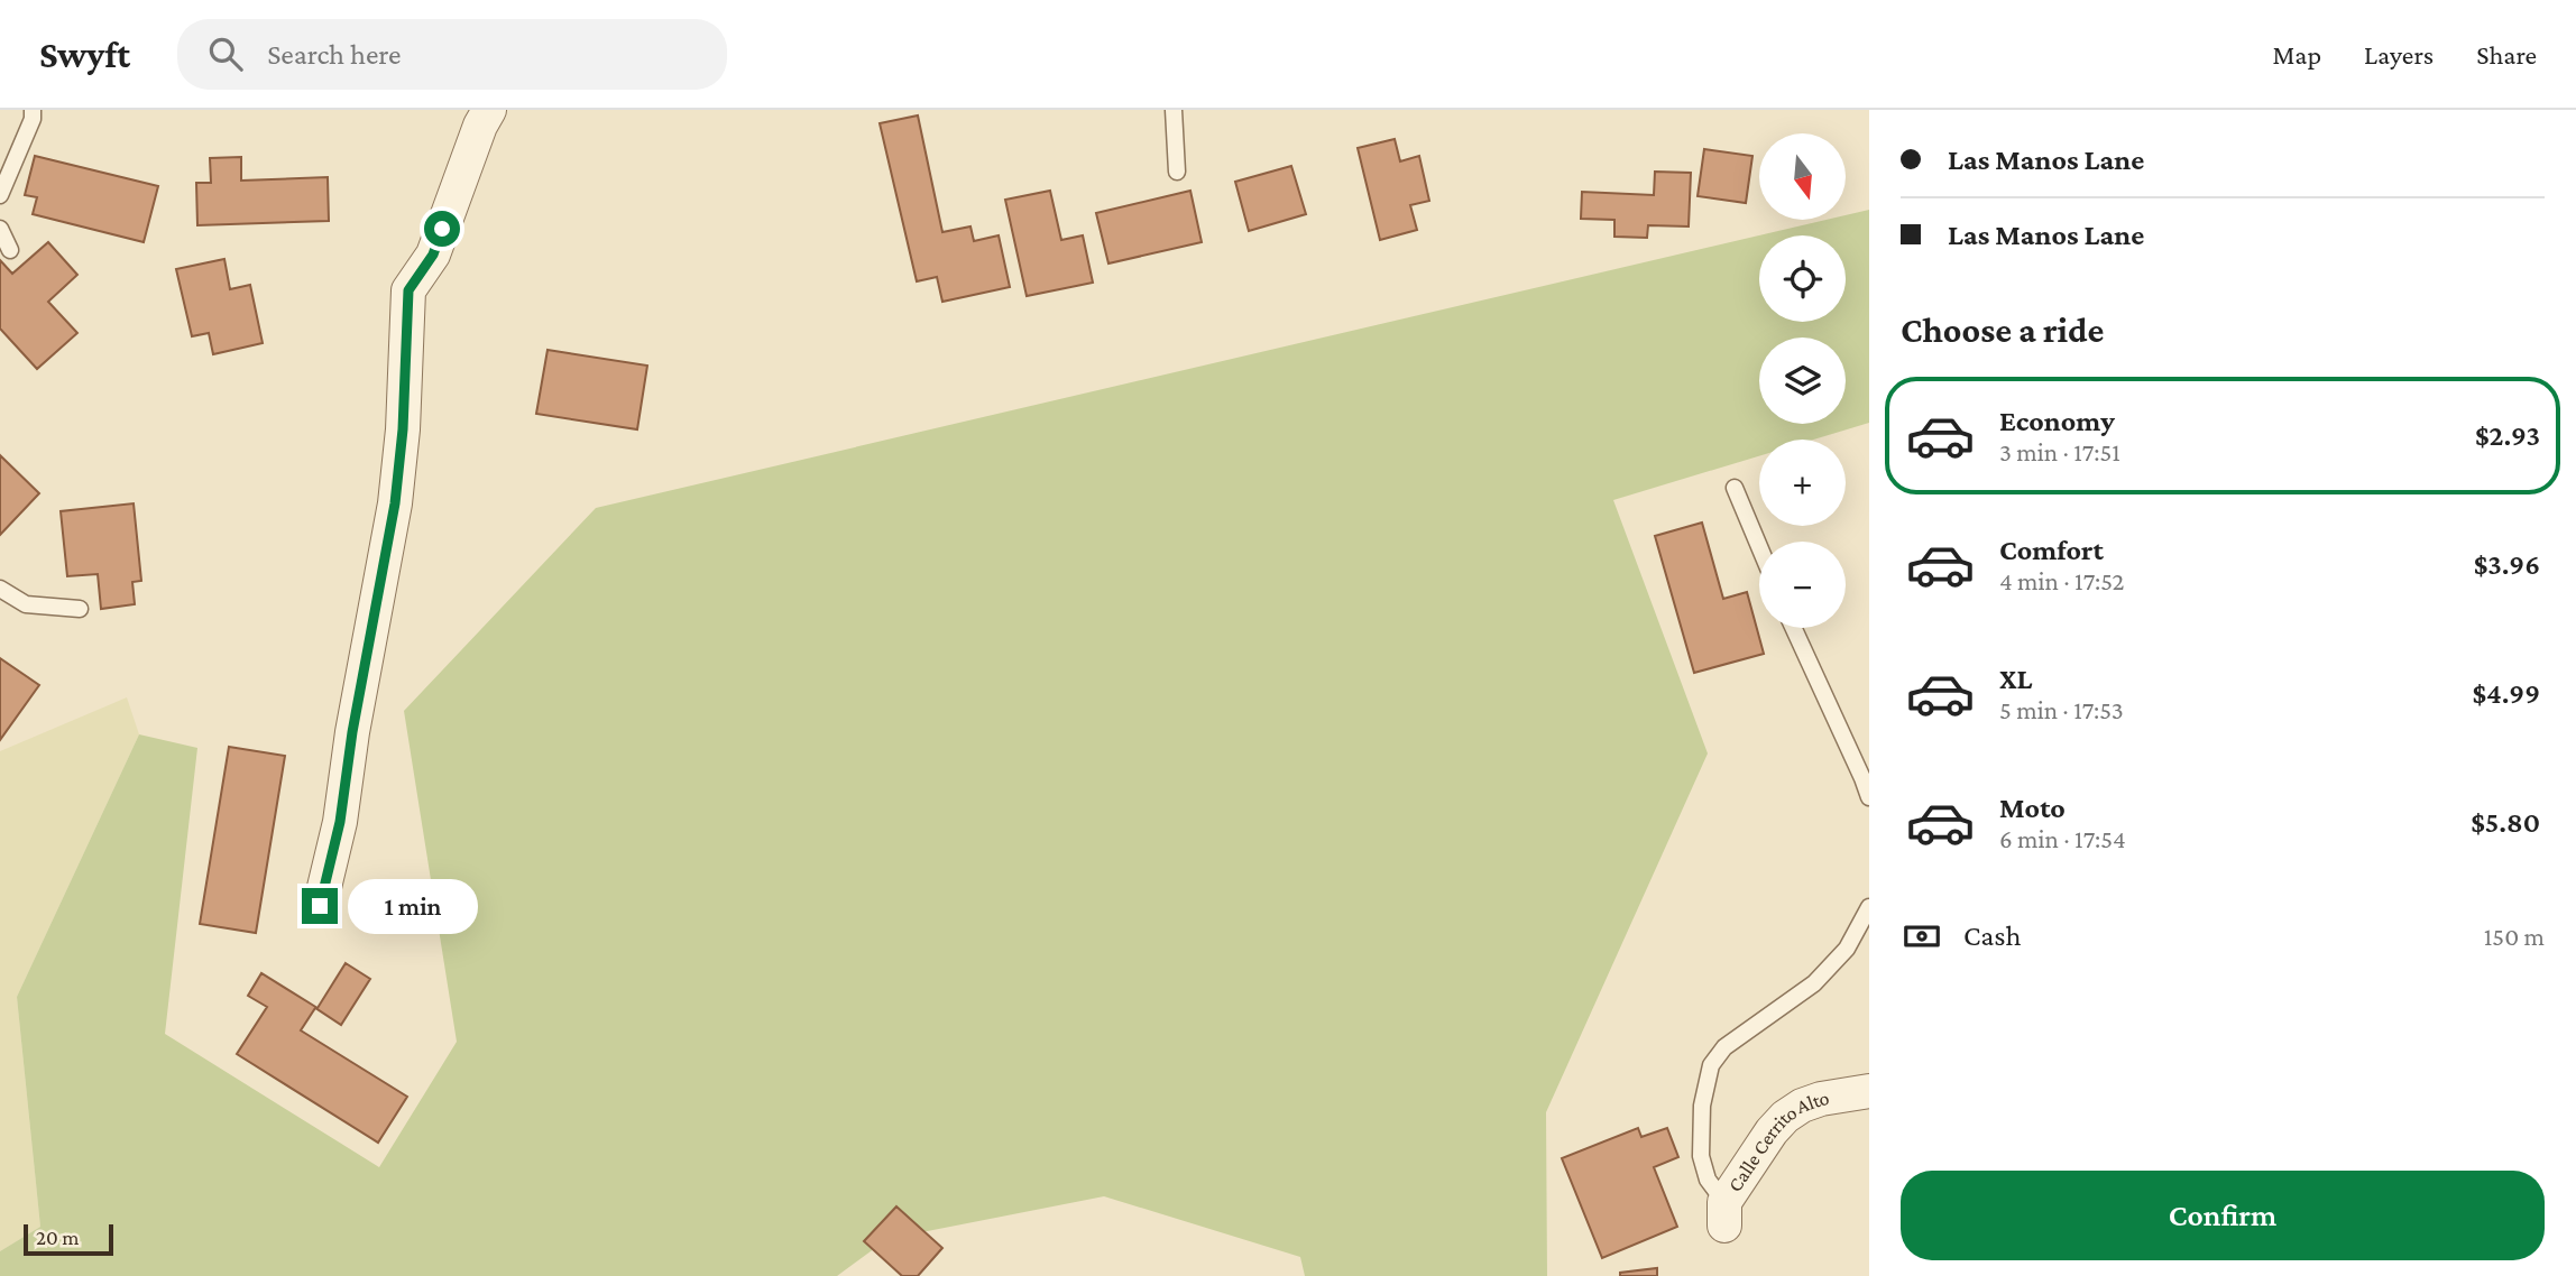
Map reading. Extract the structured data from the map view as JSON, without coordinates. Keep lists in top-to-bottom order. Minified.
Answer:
{"streets":{"street":["Calle Cerrito Alto"]},"scale_bar":"20 m","north":"bottom","page":{"header":"Swyft","search":"Search here","nav":["Map","Layers","Share"],"banner":["Las Manos Lane","Las Manos Lane"],"map_buttons":["+","−"],"heading":"Choose a ride","list":[{"name":"Economy","note":"3 min · 17:51","value":"$2.93"},{"name":"Comfort","note":"4 min · 17:52","value":"$3.96"},{"name":"XL","note":"5 min · 17:53","value":"$4.99"},{"name":"Moto","note":"6 min · 17:54","value":"$5.80"}],"bubble":"1 min","pay":["Cash","150 m"],"buttons":"Confirm","scale":"20 m"}}
